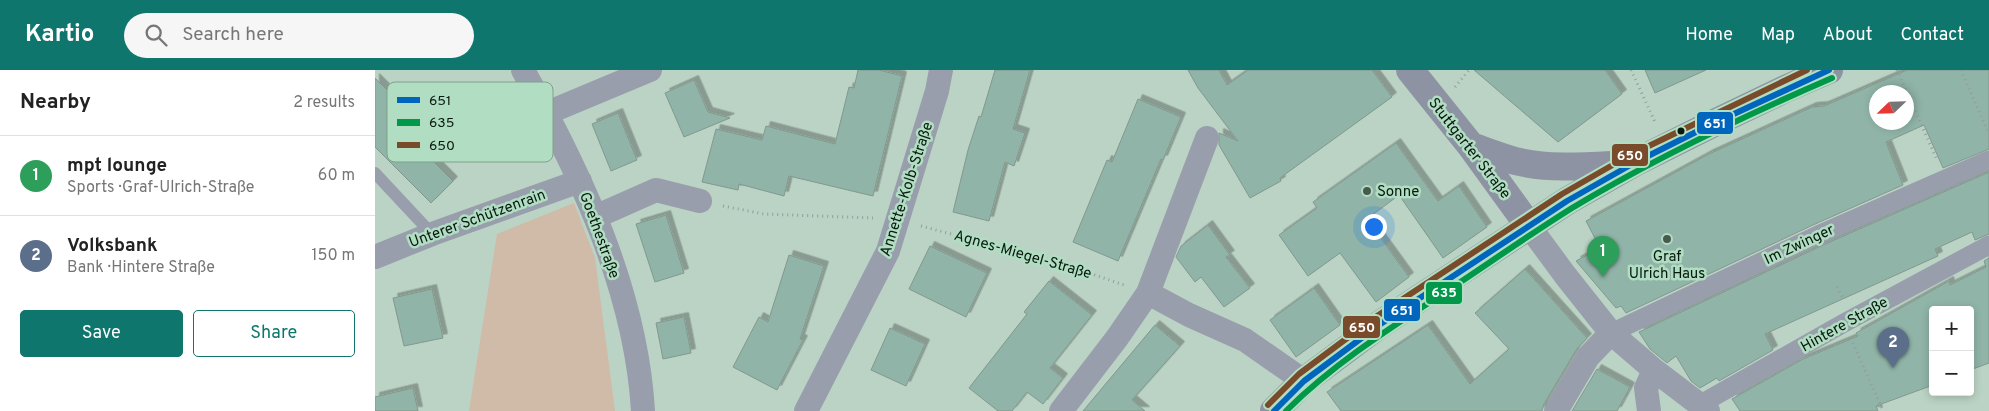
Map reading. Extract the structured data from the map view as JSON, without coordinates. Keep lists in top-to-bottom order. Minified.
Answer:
{"streets":{"main road":["Stuttgarter Straße"],"street":["Annette-Kolb-Straße","Unterer Schützenrain","Goethestraße","Im Zwinger","Hintere Straße"],"path":["Agnes-Miegel-Straße"]},"crossings":[["Annette-Kolb-Straße","Agnes-Miegel-Straße"],["Unterer Schützenrain","Goethestraße"]],"places":["Sonne","Graf Ulrich Haus"],"lines":["transit line 651","transit line 650","transit line 635"],"legend":["651","635","650"],"north":"bottom left","page":{"header":"Kartio","search":"Search here","nav":["Home","Map","About","Contact"],"heading":["Nearby","2 results"],"list":[{"mark":"1","name":"mpt lounge","note":"Sports · Graf-Ulrich-Straße","value":"60 m"},{"mark":"2","name":"Volksbank","note":"Bank · Hintere Straße","value":"150 m"}],"pins":["1","2"],"buttons":["Save","Share"],"map_buttons":["+","−"]}}
